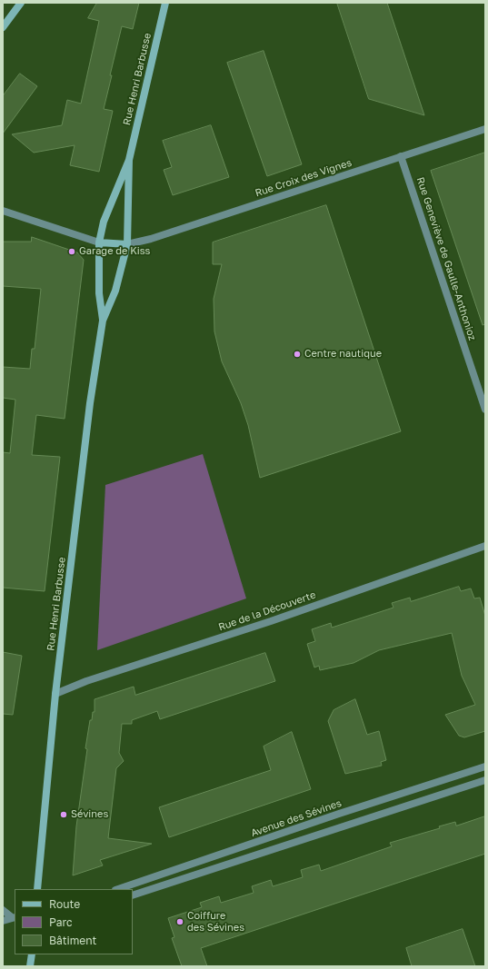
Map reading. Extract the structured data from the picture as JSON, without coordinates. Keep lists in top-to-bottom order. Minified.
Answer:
{"streets":{"street":["Rue Henri Barbusse","Rue Croix des Vignes","Rue Geneviève de Gaulle-Anthonioz","Rue de la Découverte","Avenue des Sévines"]},"crossings":[["Rue Henri Barbusse","Rue Croix des Vignes"],["Rue Henri Barbusse","Rue de la Découverte"],["Rue Croix des Vignes","Rue Geneviève de Gaulle-Anthonioz"]],"places":["Garage de Kiss","Centre nautique","Sévines","Coiffure des Sévines"],"legend":["Route","Parc","Bâtiment"]}
